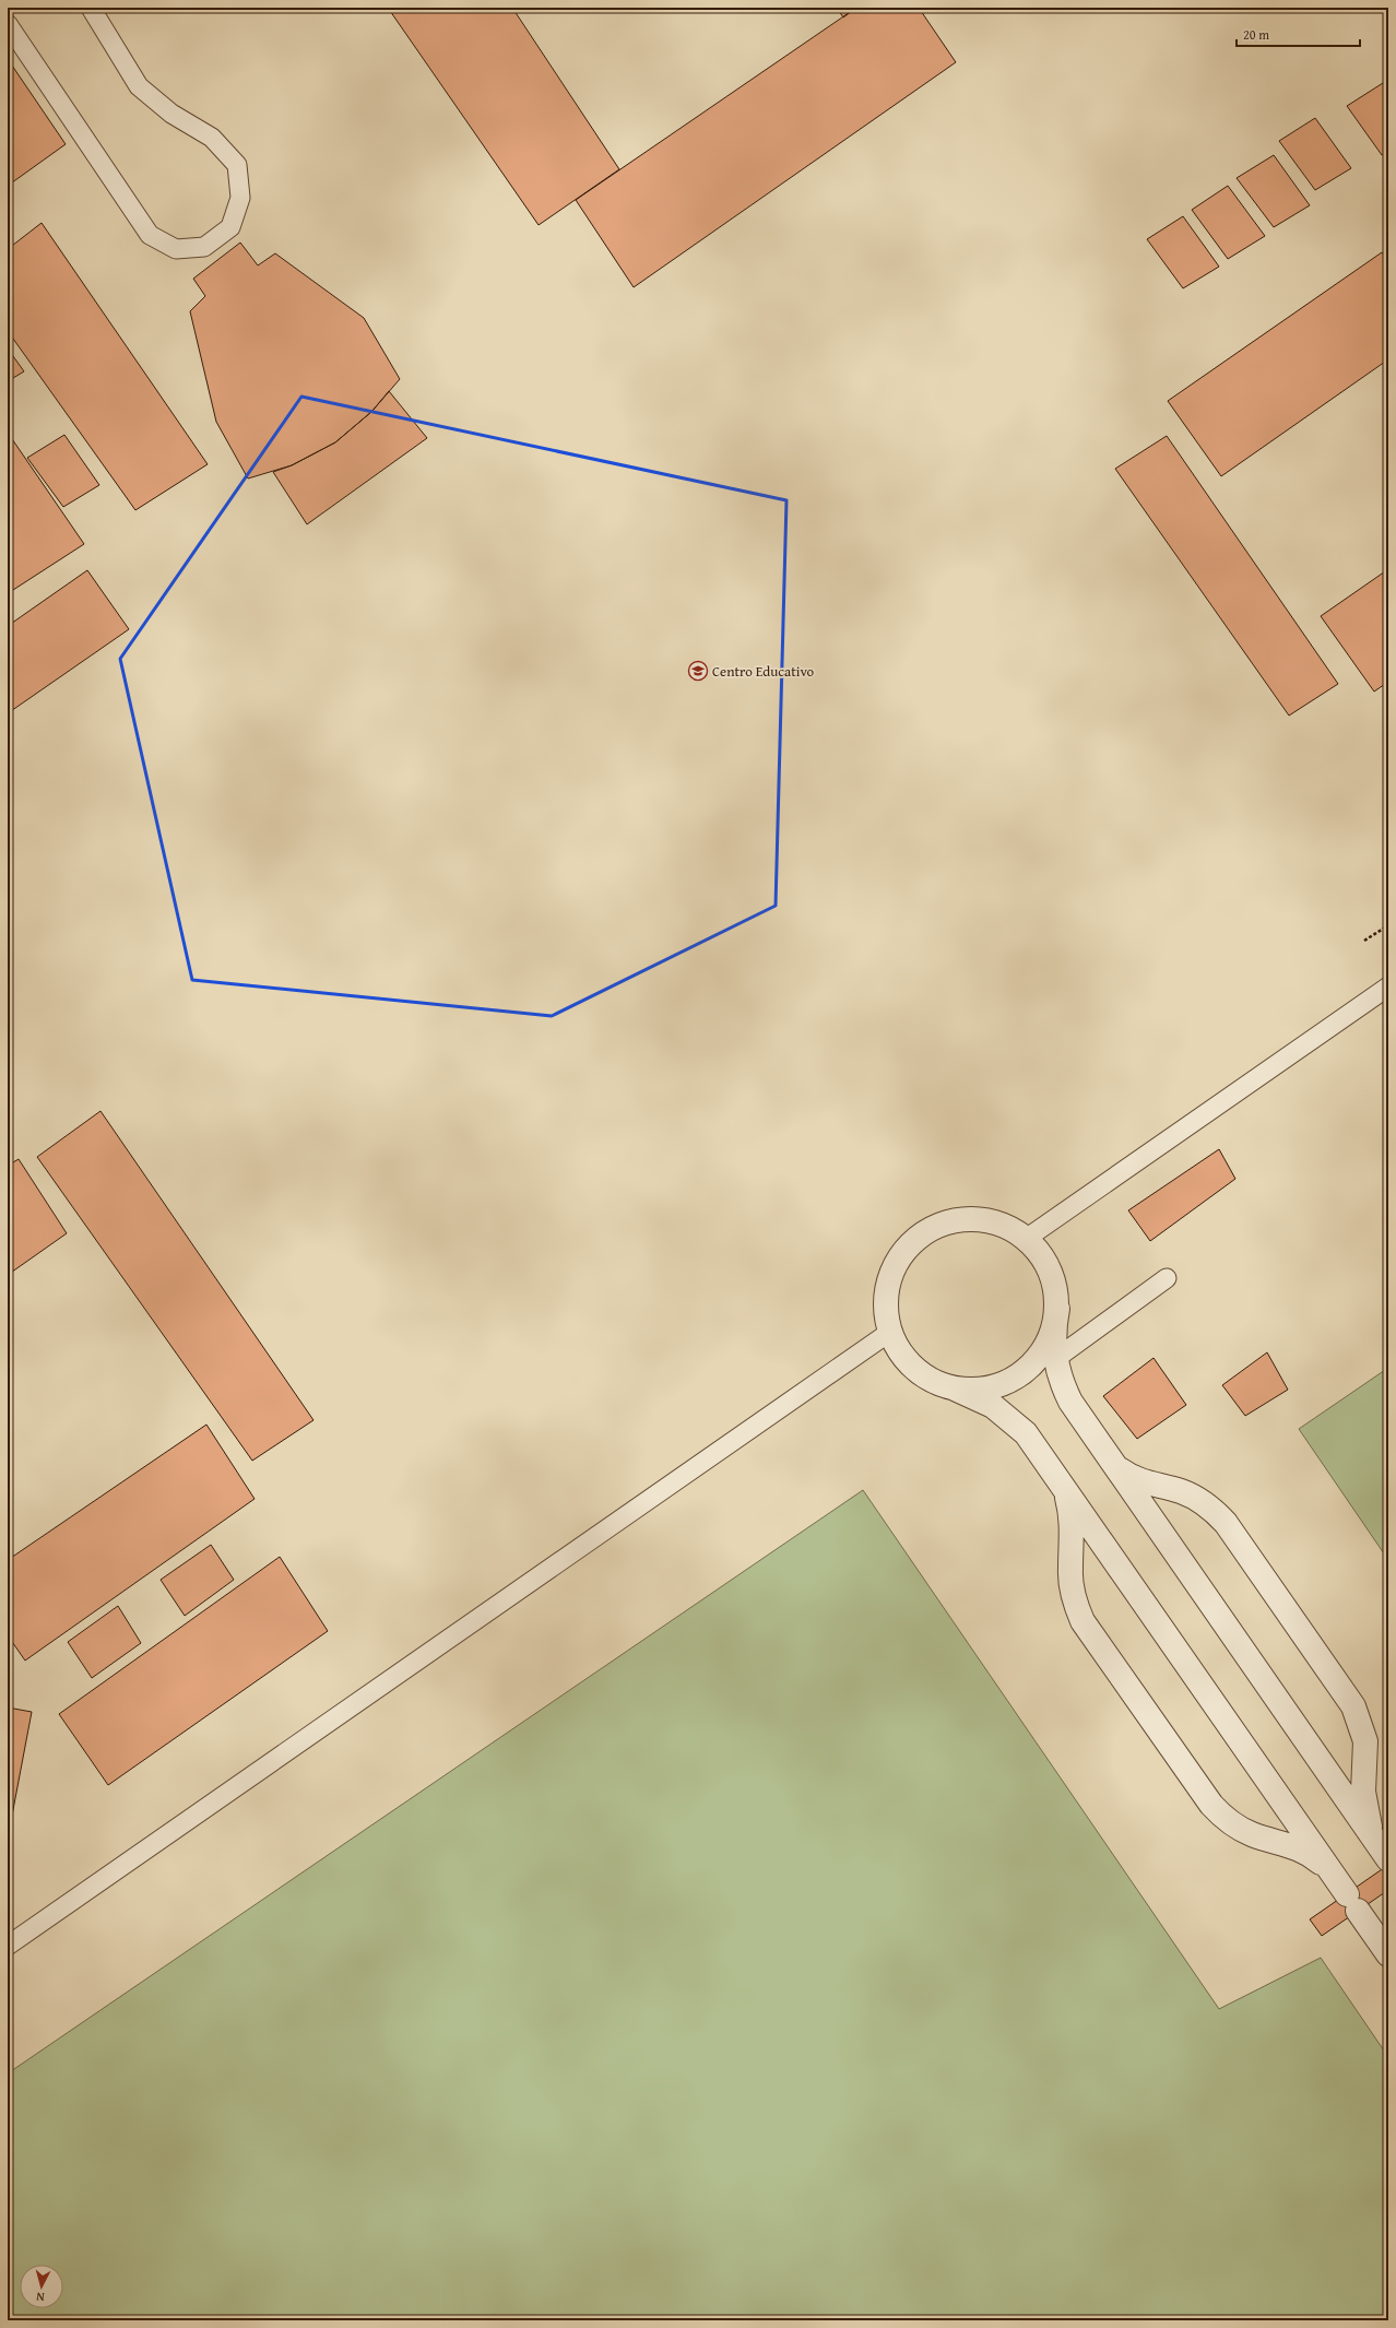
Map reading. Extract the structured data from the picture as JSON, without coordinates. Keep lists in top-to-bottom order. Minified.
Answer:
{"places":{"school or university":["Centro Educativo"]},"scale_bar":"20 m","north":"bottom"}
